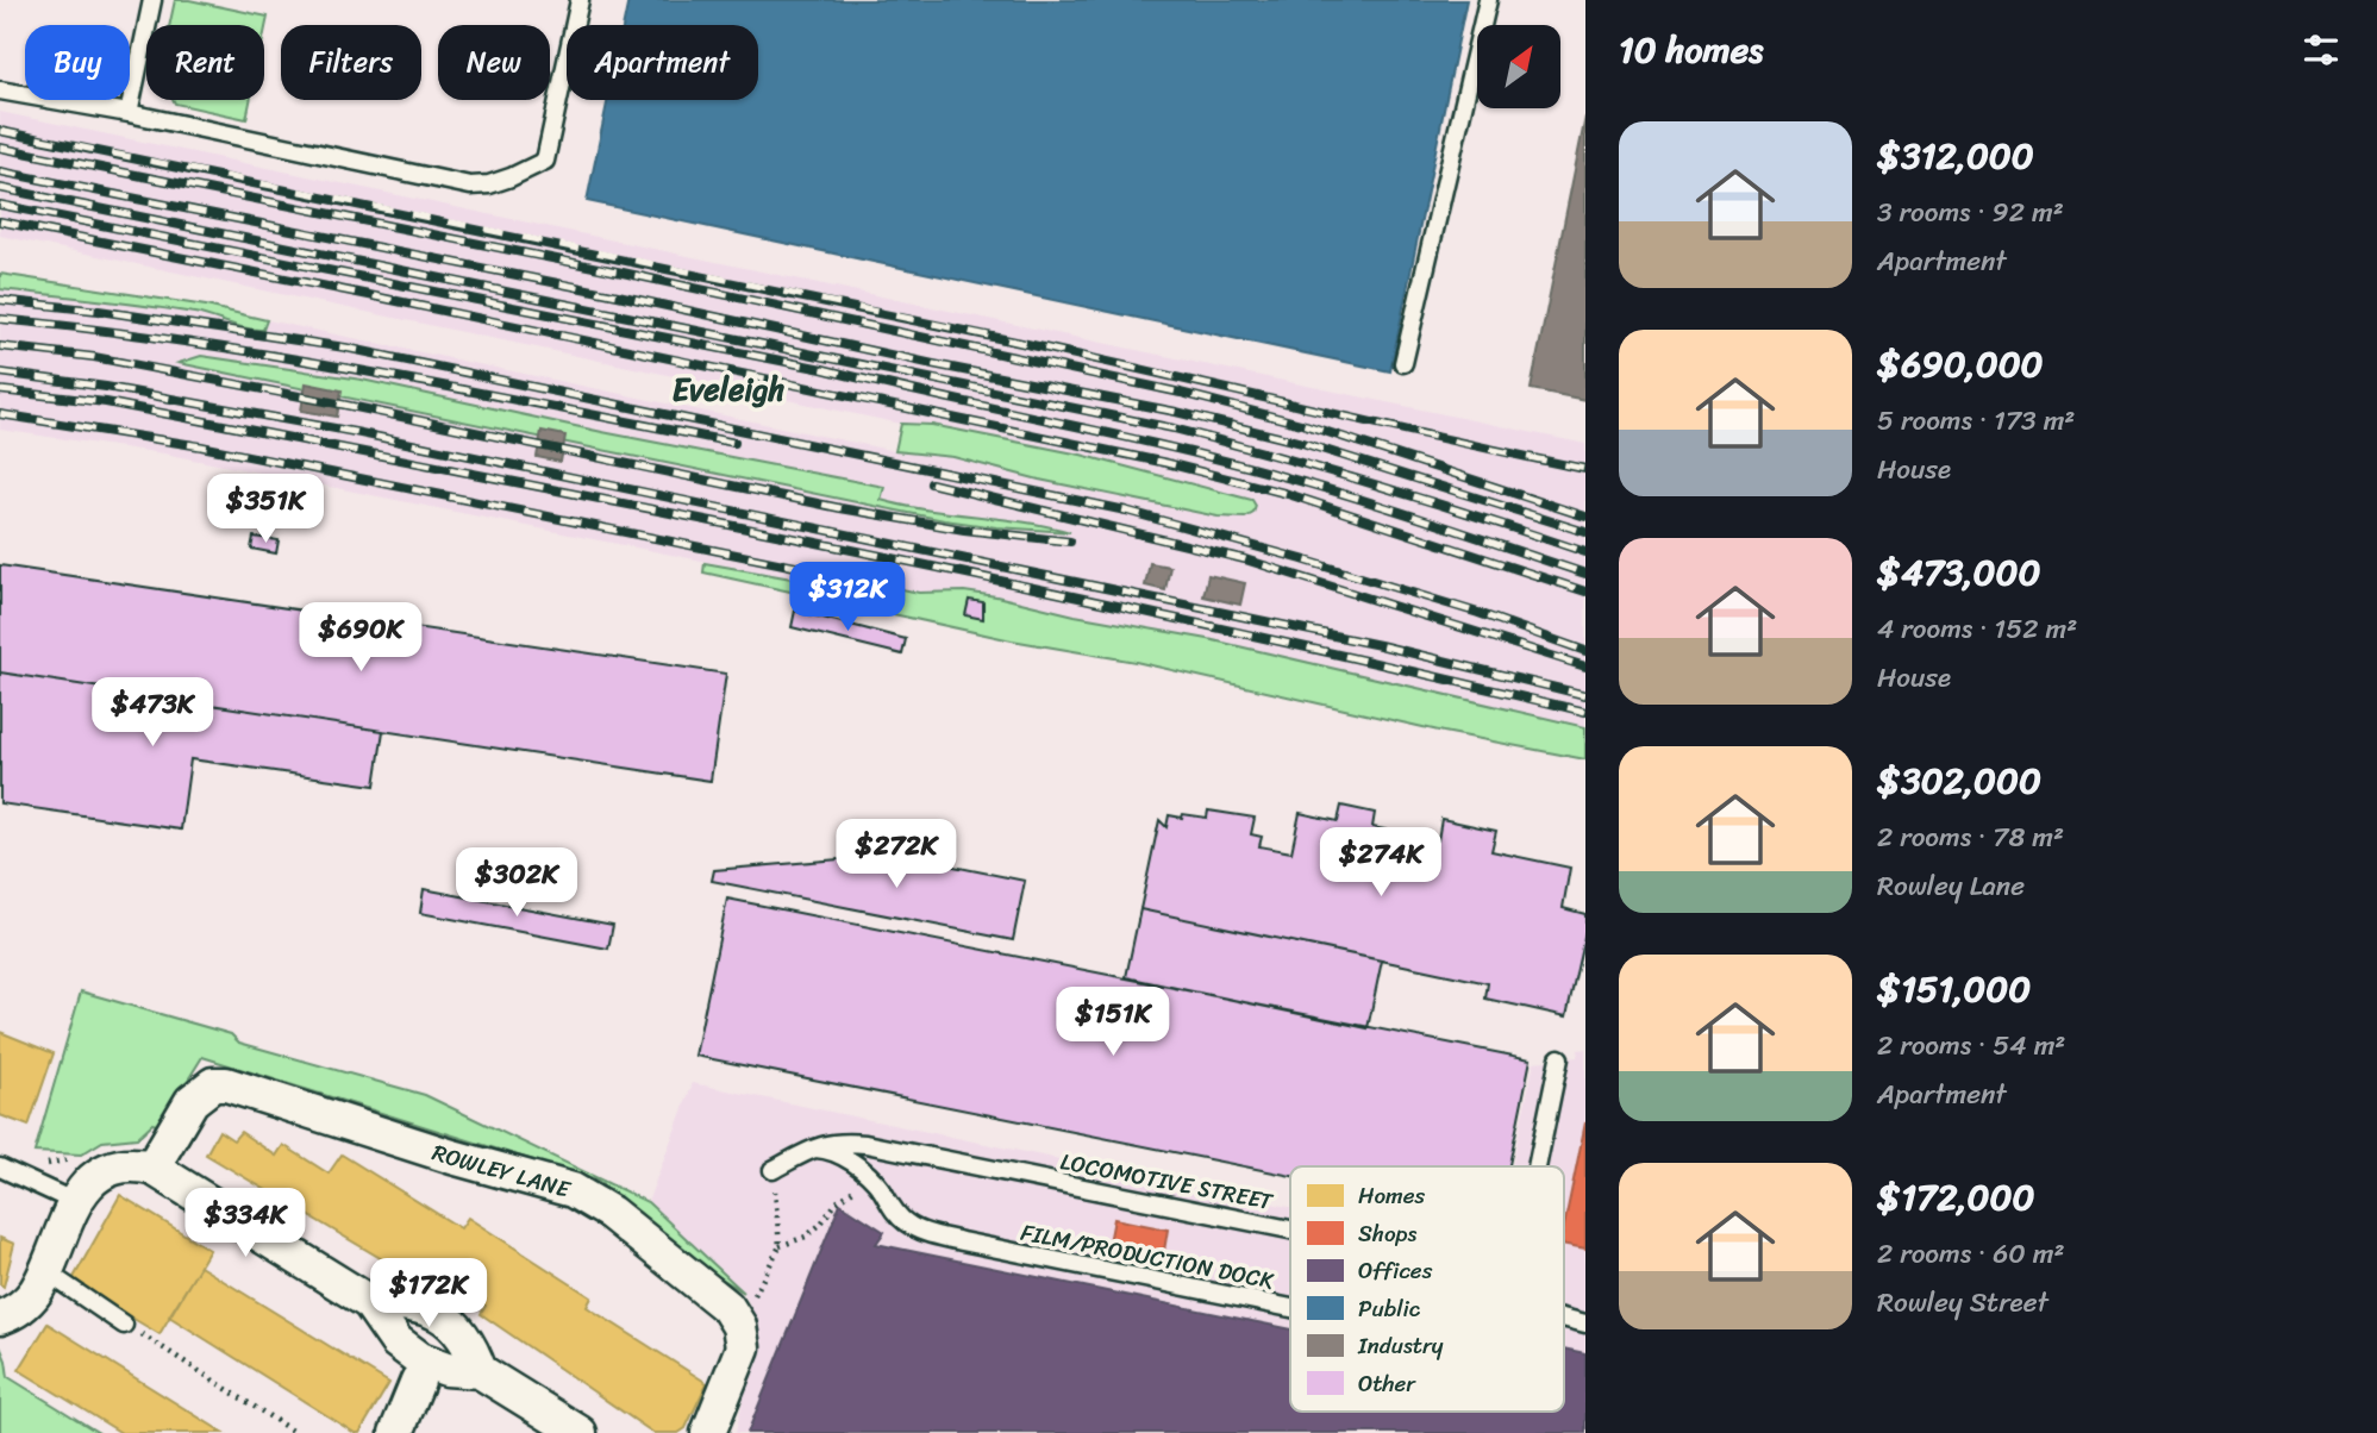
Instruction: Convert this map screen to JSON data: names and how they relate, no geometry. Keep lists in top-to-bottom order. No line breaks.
{"streets":{"street":["ROWLEY LANE"],"lane":["LOCOMOTIVE STREET","FILM/PRODUCTION DOCK"]},"districts":["Eveleigh"],"legend":["Homes","Shops","Offices","Public","Industry","Other"],"north":"top right","page":{"heading":"10 homes","chip":["Buy","Rent","Filters","New","Apartment"],"list":[{"name":"$312,000","note":"3 rooms · 92 m² · Apartment"},{"name":"$690,000","note":"5 rooms · 173 m² · House"},{"name":"$473,000","note":"4 rooms · 152 m² · House"},{"name":"$302,000","note":"2 rooms · 78 m² · Rowley Lane"},{"name":"$151,000","note":"2 rooms · 54 m² · Apartment"},{"name":"$172,000","note":"2 rooms · 60 m² · Rowley Street"}],"price":["$351K","$312K","$690K","$473K","$272K","$274K","$302K","$151K","$334K","$172K"]}}
